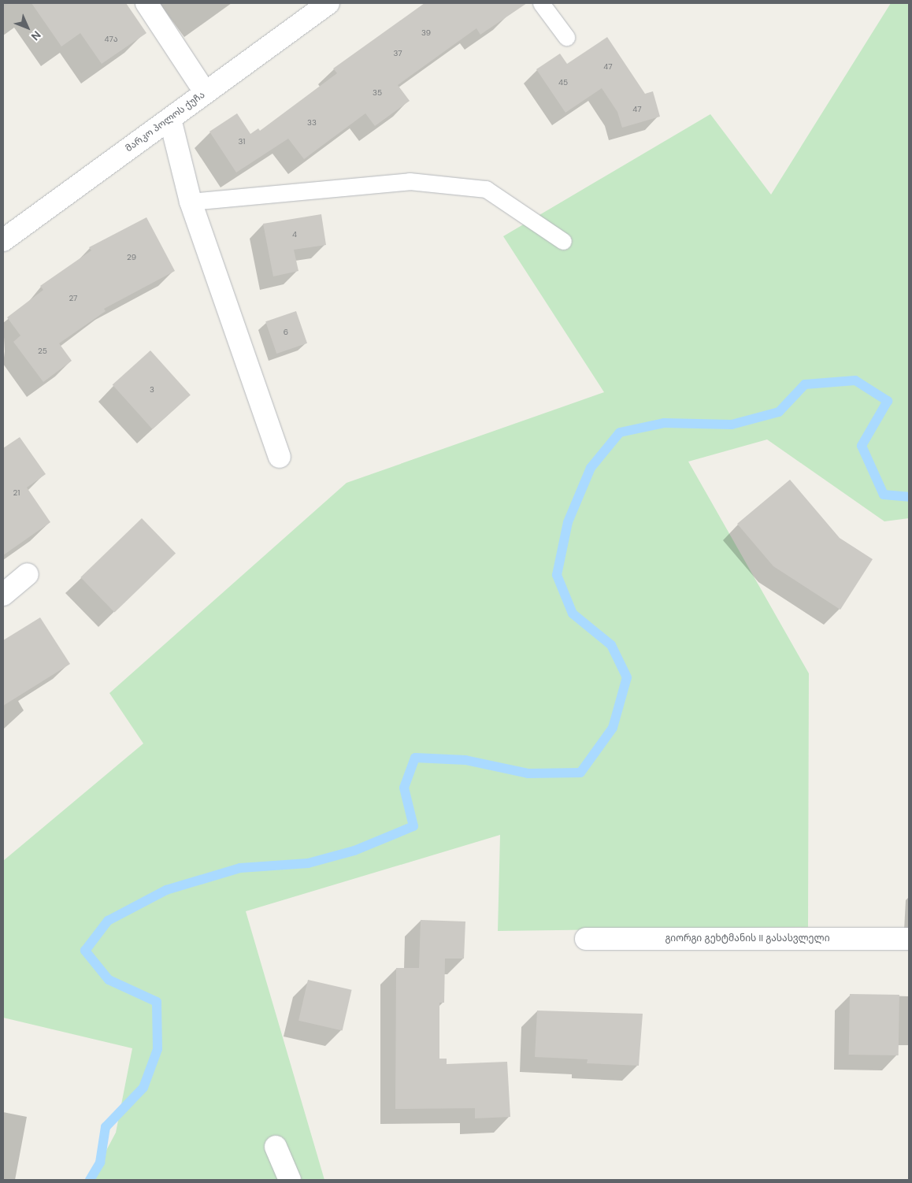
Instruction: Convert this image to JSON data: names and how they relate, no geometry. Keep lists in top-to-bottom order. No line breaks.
{"streets":{"street":["მარკო პოლოს ქუჩა","გიორგი გეხტმანის II გასასვლელი"]},"house_numbers":["39","47ა","37","47","45","35","47","33","31","4","29","27","6","25","3","21"],"north":"bottom right"}
